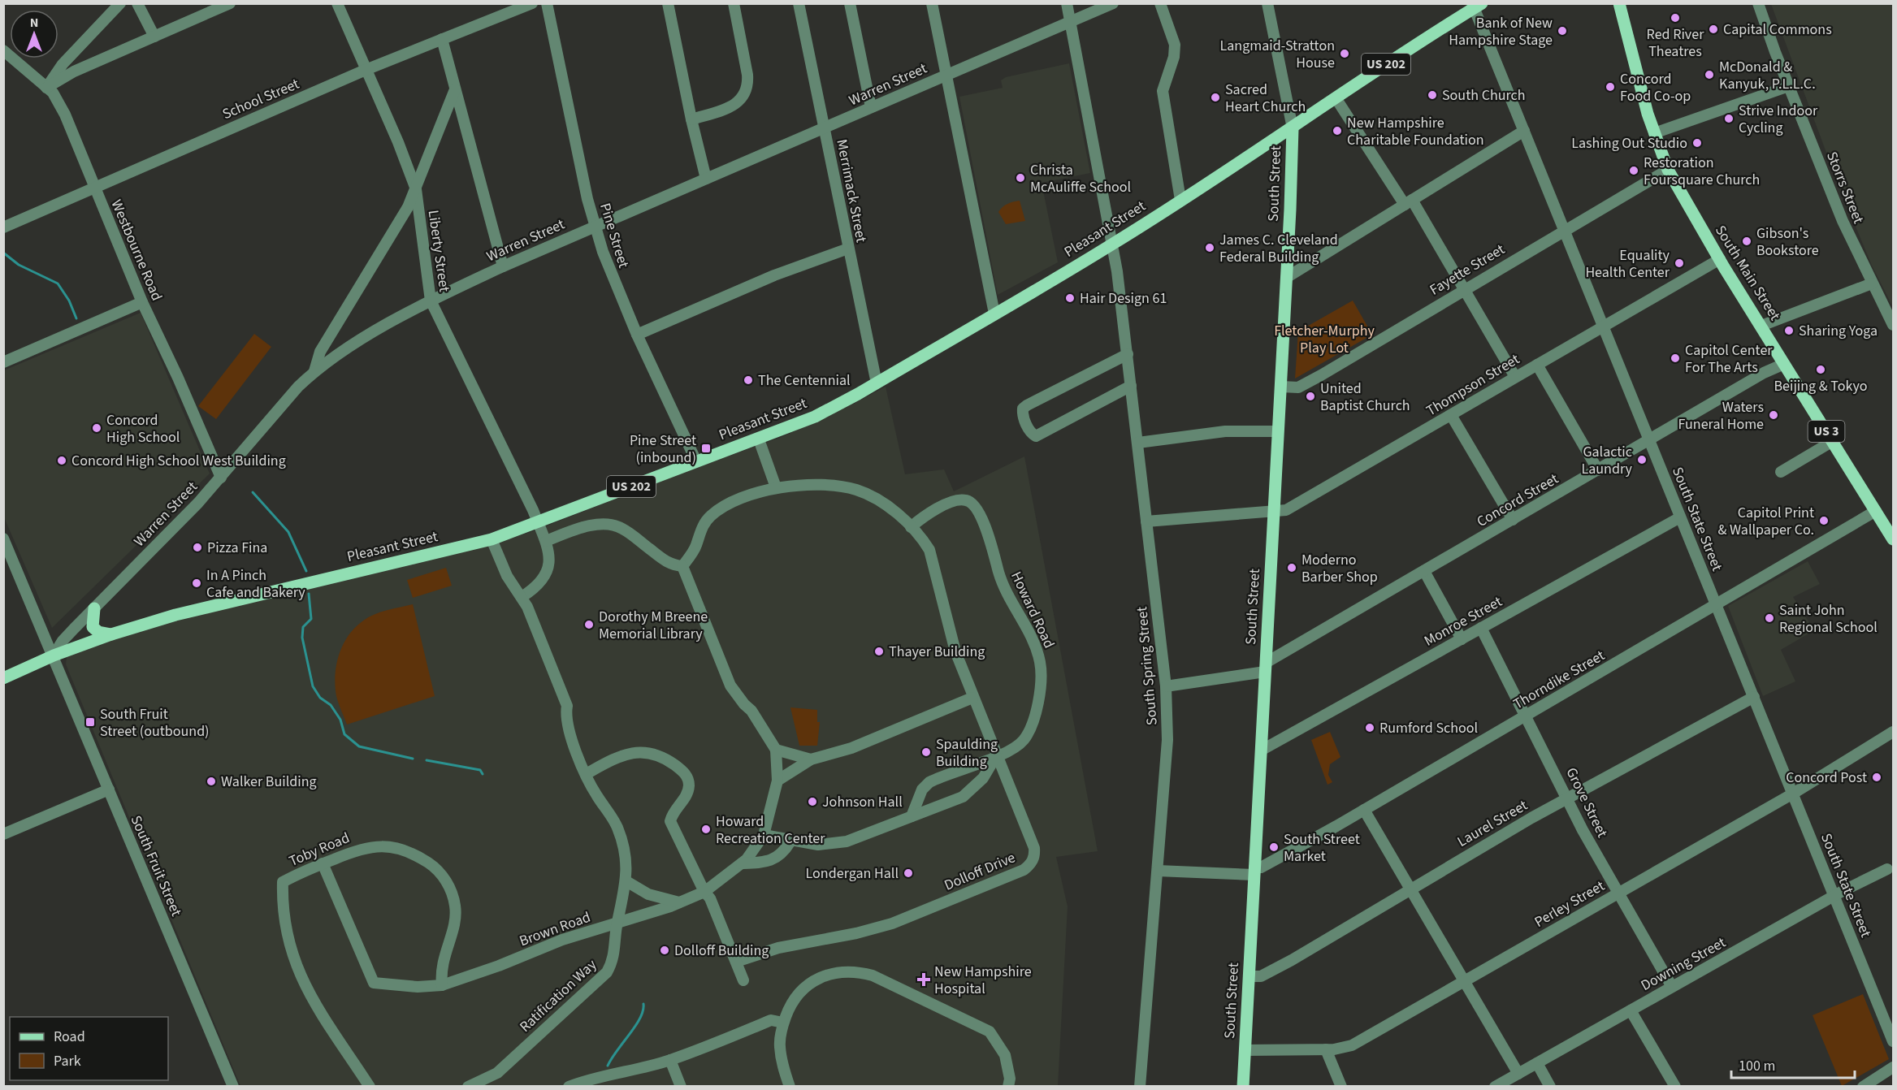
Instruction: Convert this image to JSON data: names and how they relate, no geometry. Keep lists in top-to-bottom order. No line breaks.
{"streets":{"main road":["US 202","South Street","Pleasant Street","South Main Street","US 3"],"street":["Warren Street","School Street","Storrs Street","Merrimack Street","Pine Street","Westbourne Road","Liberty Street","Fayette Street","Thompson Street","Concord Street","South State Street","Howard Road","Monroe Street","South Spring Street","Thorndike Street","Grove Street","Laurel Street","Toby Road","South Fruit Street","Dolloff Drive","Perley Street","Brown Road","Downing Street","Ratification Way"]},"crossings":[["Warren Street","Merrimack Street"],["Warren Street","Pleasant Street"],["Warren Street","Pine Street"],["Warren Street","Westbourne Road"],["Warren Street","Liberty Street"],["Warren Street","South Spring Street"],["Warren Street","South Fruit Street"],["School Street","Westbourne Road"],["School Street","Liberty Street"],["South Street","Pleasant Street"],["South Street","Fayette Street"],["South Street","Thompson Street"],["South Street","Concord Street"],["South Street","Monroe Street"],["South Street","Thorndike Street"],["South Street","Laurel Street"],["South Street","Perley Street"],["Merrimack Street","Pleasant Street"],["Pleasant Street","Pine Street"],["Pleasant Street","Liberty Street"],["Pleasant Street","South State Street"],["Pleasant Street","South Spring Street"],["Pleasant Street","South Fruit Street"],["Pleasant Street","Ratification Way"],["Fayette Street","South Main Street"],["Fayette Street","South State Street"],["South Main Street","Thompson Street"],["South Main Street","Concord Street"],["South Main Street","Thorndike Street"],["Thompson Street","South State Street"],["Thompson Street","South Spring Street"],["Concord Street","South State Street"],["Concord Street","South Spring Street"],["South State Street","Monroe Street"],["South State Street","Thorndike Street"],["South State Street","Laurel Street"],["South State Street","Perley Street"],["South State Street","Downing Street"],["Howard Road","Dolloff Drive"],["Monroe Street","Grove Street"],["South Spring Street","Thorndike Street"],["Thorndike Street","Grove Street"],["Grove Street","Laurel Street"],["Grove Street","Perley Street"],["Grove Street","Downing Street"],["Toby Road","Brown Road"],["Brown Road","Ratification Way"]],"parks":["Fletcher-Murphy Play Lot"],"places":{"other":["Red River Theatres","Capital Commons","Bank of New Hampshire Stage","Langmaid-Stratton House","McDonald & Kanyuk, P.L.L.C.","Concord Food Co-op","South Church","Sacred Heart Church","Strive Indoor Cycling","New Hampshire Charitable Foundation","Lashing Out Studio","Restoration Foursquare Church","Christa McAuliffe School","Gibson's Bookstore","James C. Cleveland Federal Building","Equality Health Center","Hair Design 61","Sharing Yoga","Capitol Center For The Arts","Beijing & Tokyo","The Centennial","United Baptist Church","Waters Funeral Home","Concord High School","Galactic Laundry","Concord High School West Building","Capitol Print & Wallpaper Co.","Pizza Fina","Moderno Barber Shop","In A Pinch Cafe and Bakery","Saint John Regional School","Dorothy M Breene Memorial Library","Thayer Building","Rumford School","Spaulding Building","Concord Post","Walker Building","Johnson Hall","Howard Recreation Center","South Street Market","Londergan Hall","Dolloff Building"],"transit":["Pine Street (inbound)","South Fruit Street (outbound)"],"health":["New Hampshire Hospital"]},"legend":["Road","Park"],"scale_bar":"100 m","north":"top"}
